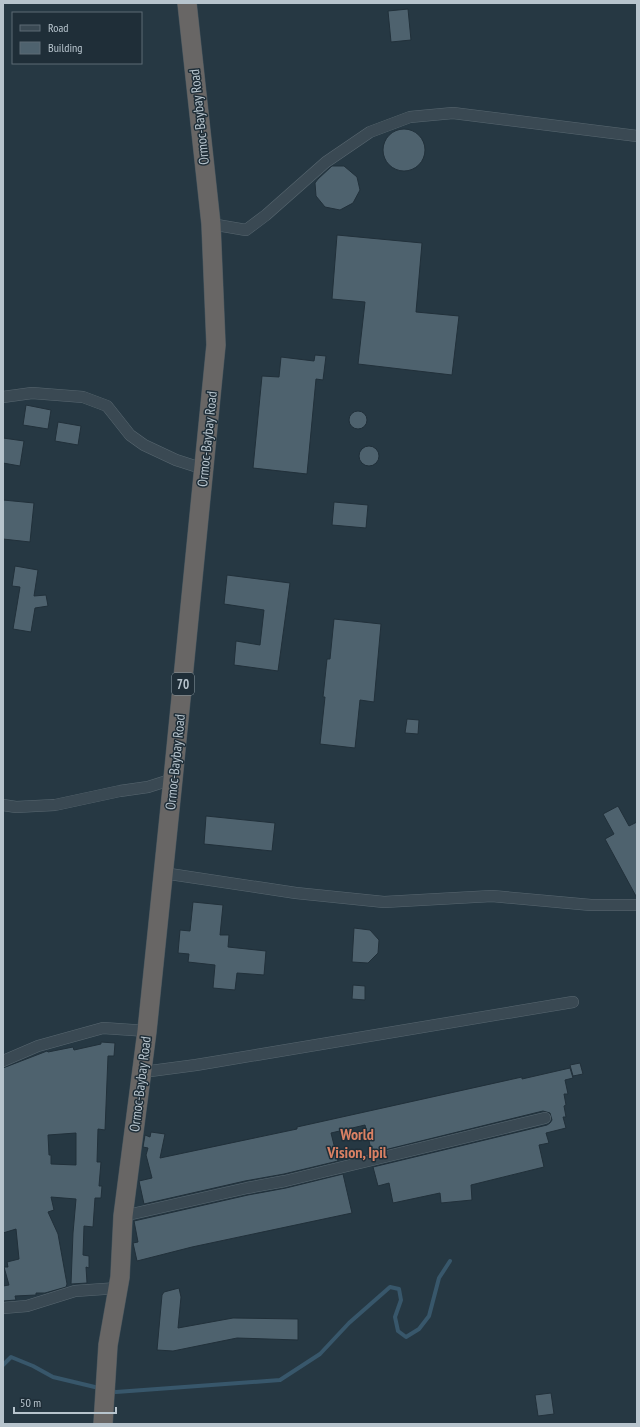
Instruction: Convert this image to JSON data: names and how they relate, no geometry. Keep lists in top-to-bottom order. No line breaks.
{"streets":{"highway":["Ormoc-Baybay Road","70"]},"districts":["World Vision, Ipil"],"legend":["Road","Building"],"scale_bar":"50 m"}
